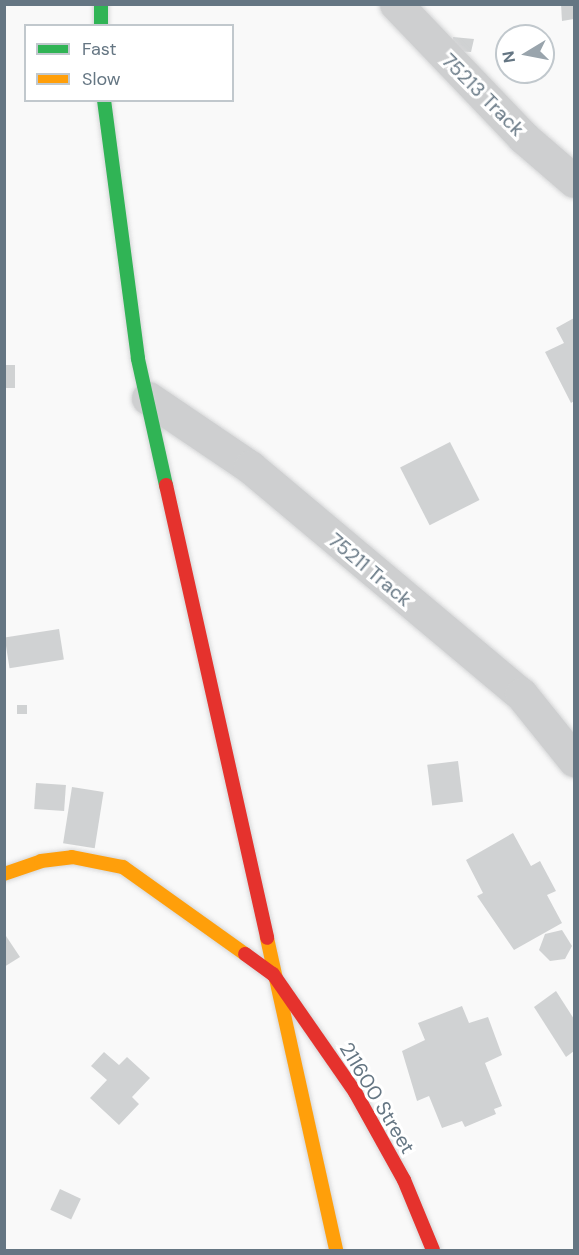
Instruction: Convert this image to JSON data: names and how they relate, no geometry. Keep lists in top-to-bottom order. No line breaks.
{"streets":{"street":["75213 Track","75211 Track","211600 Street"]},"legend":["Fast","Slow"],"north":"left"}
